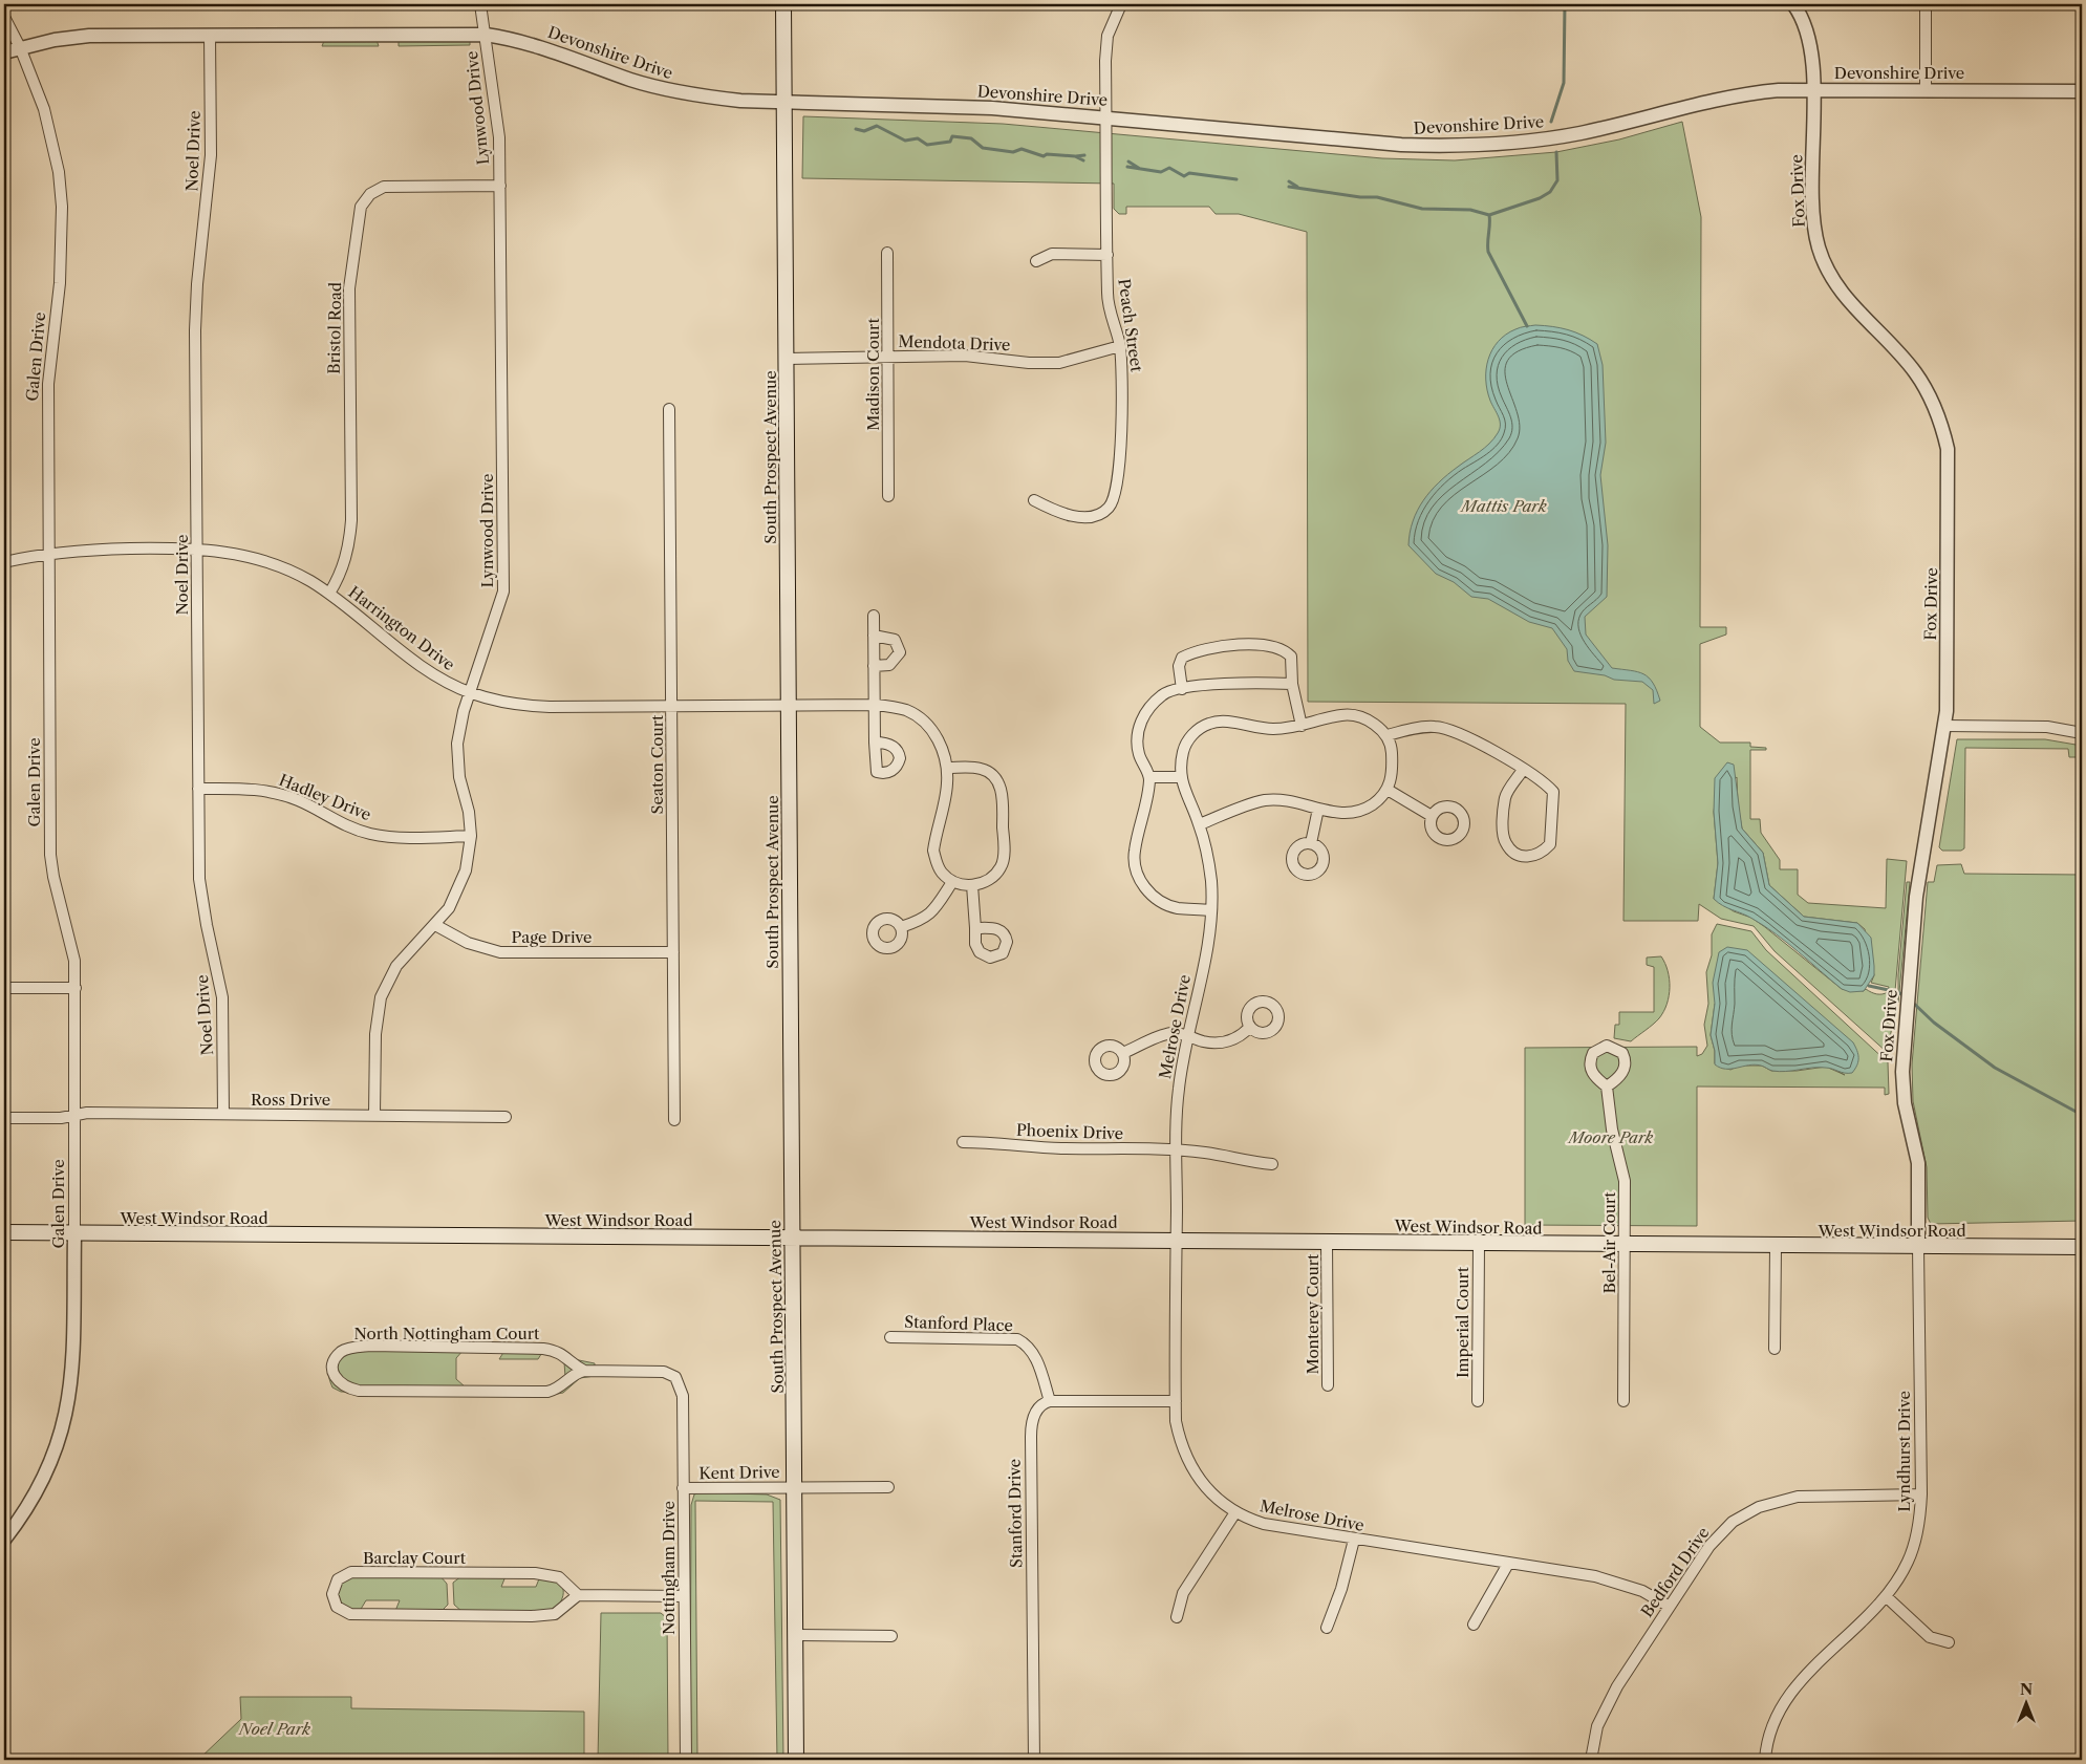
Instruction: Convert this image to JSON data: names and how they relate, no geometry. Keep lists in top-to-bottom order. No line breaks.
{"streets":{"main road":["South Prospect Avenue","West Windsor Road"],"street":["Devonshire Drive","Lynwood Drive","Noel Drive","Fox Drive","Peach Street","Bristol Road","Mendota Drive","Galen Drive","Madison Court","Harrington Drive","Seaton Court","Hadley Drive","Page Drive","Melrose Drive","Ross Drive","Phoenix Drive","Bel-Air Court","Monterey Court","Imperial Court","Stanford Place","North Nottingham Court","Lyndhurst Drive","Kent Drive","Stanford Drive","Barclay Court","Nottingham Drive","Bedford Drive"]},"crossings":[["Devonshire Drive","Lynwood Drive"],["Devonshire Drive","Noel Drive"],["Devonshire Drive","Fox Drive"],["Devonshire Drive","Peach Street"],["Devonshire Drive","Galen Drive"],["Devonshire Drive","South Prospect Avenue"],["Lynwood Drive","Bristol Road"],["Lynwood Drive","Harrington Drive"],["Lynwood Drive","Hadley Drive"],["Lynwood Drive","Page Drive"],["Lynwood Drive","Ross Drive"],["Noel Drive","Harrington Drive"],["Noel Drive","Hadley Drive"],["Noel Drive","Ross Drive"],["Fox Drive","West Windsor Road"],["Fox Drive","Lyndhurst Drive"],["Peach Street","Mendota Drive"],["Bristol Road","Harrington Drive"],["Mendota Drive","Madison Court"],["Mendota Drive","South Prospect Avenue"],["Galen Drive","Harrington Drive"],["Galen Drive","Ross Drive"],["Galen Drive","West Windsor Road"],["South Prospect Avenue","Harrington Drive"],["South Prospect Avenue","West Windsor Road"],["South Prospect Avenue","Kent Drive"],["Harrington Drive","Seaton Court"],["Seaton Court","Page Drive"],["Melrose Drive","Phoenix Drive"],["Melrose Drive","West Windsor Road"],["Melrose Drive","Bedford Drive"],["West Windsor Road","Bel-Air Court"],["West Windsor Road","Monterey Court"],["West Windsor Road","Imperial Court"],["West Windsor Road","Lyndhurst Drive"],["Stanford Place","Stanford Drive"],["North Nottingham Court","Nottingham Drive"],["Lyndhurst Drive","Bedford Drive"],["Kent Drive","Nottingham Drive"]],"parks":["Mattis Park","Moore Park","Noel Park"],"north":"top"}
